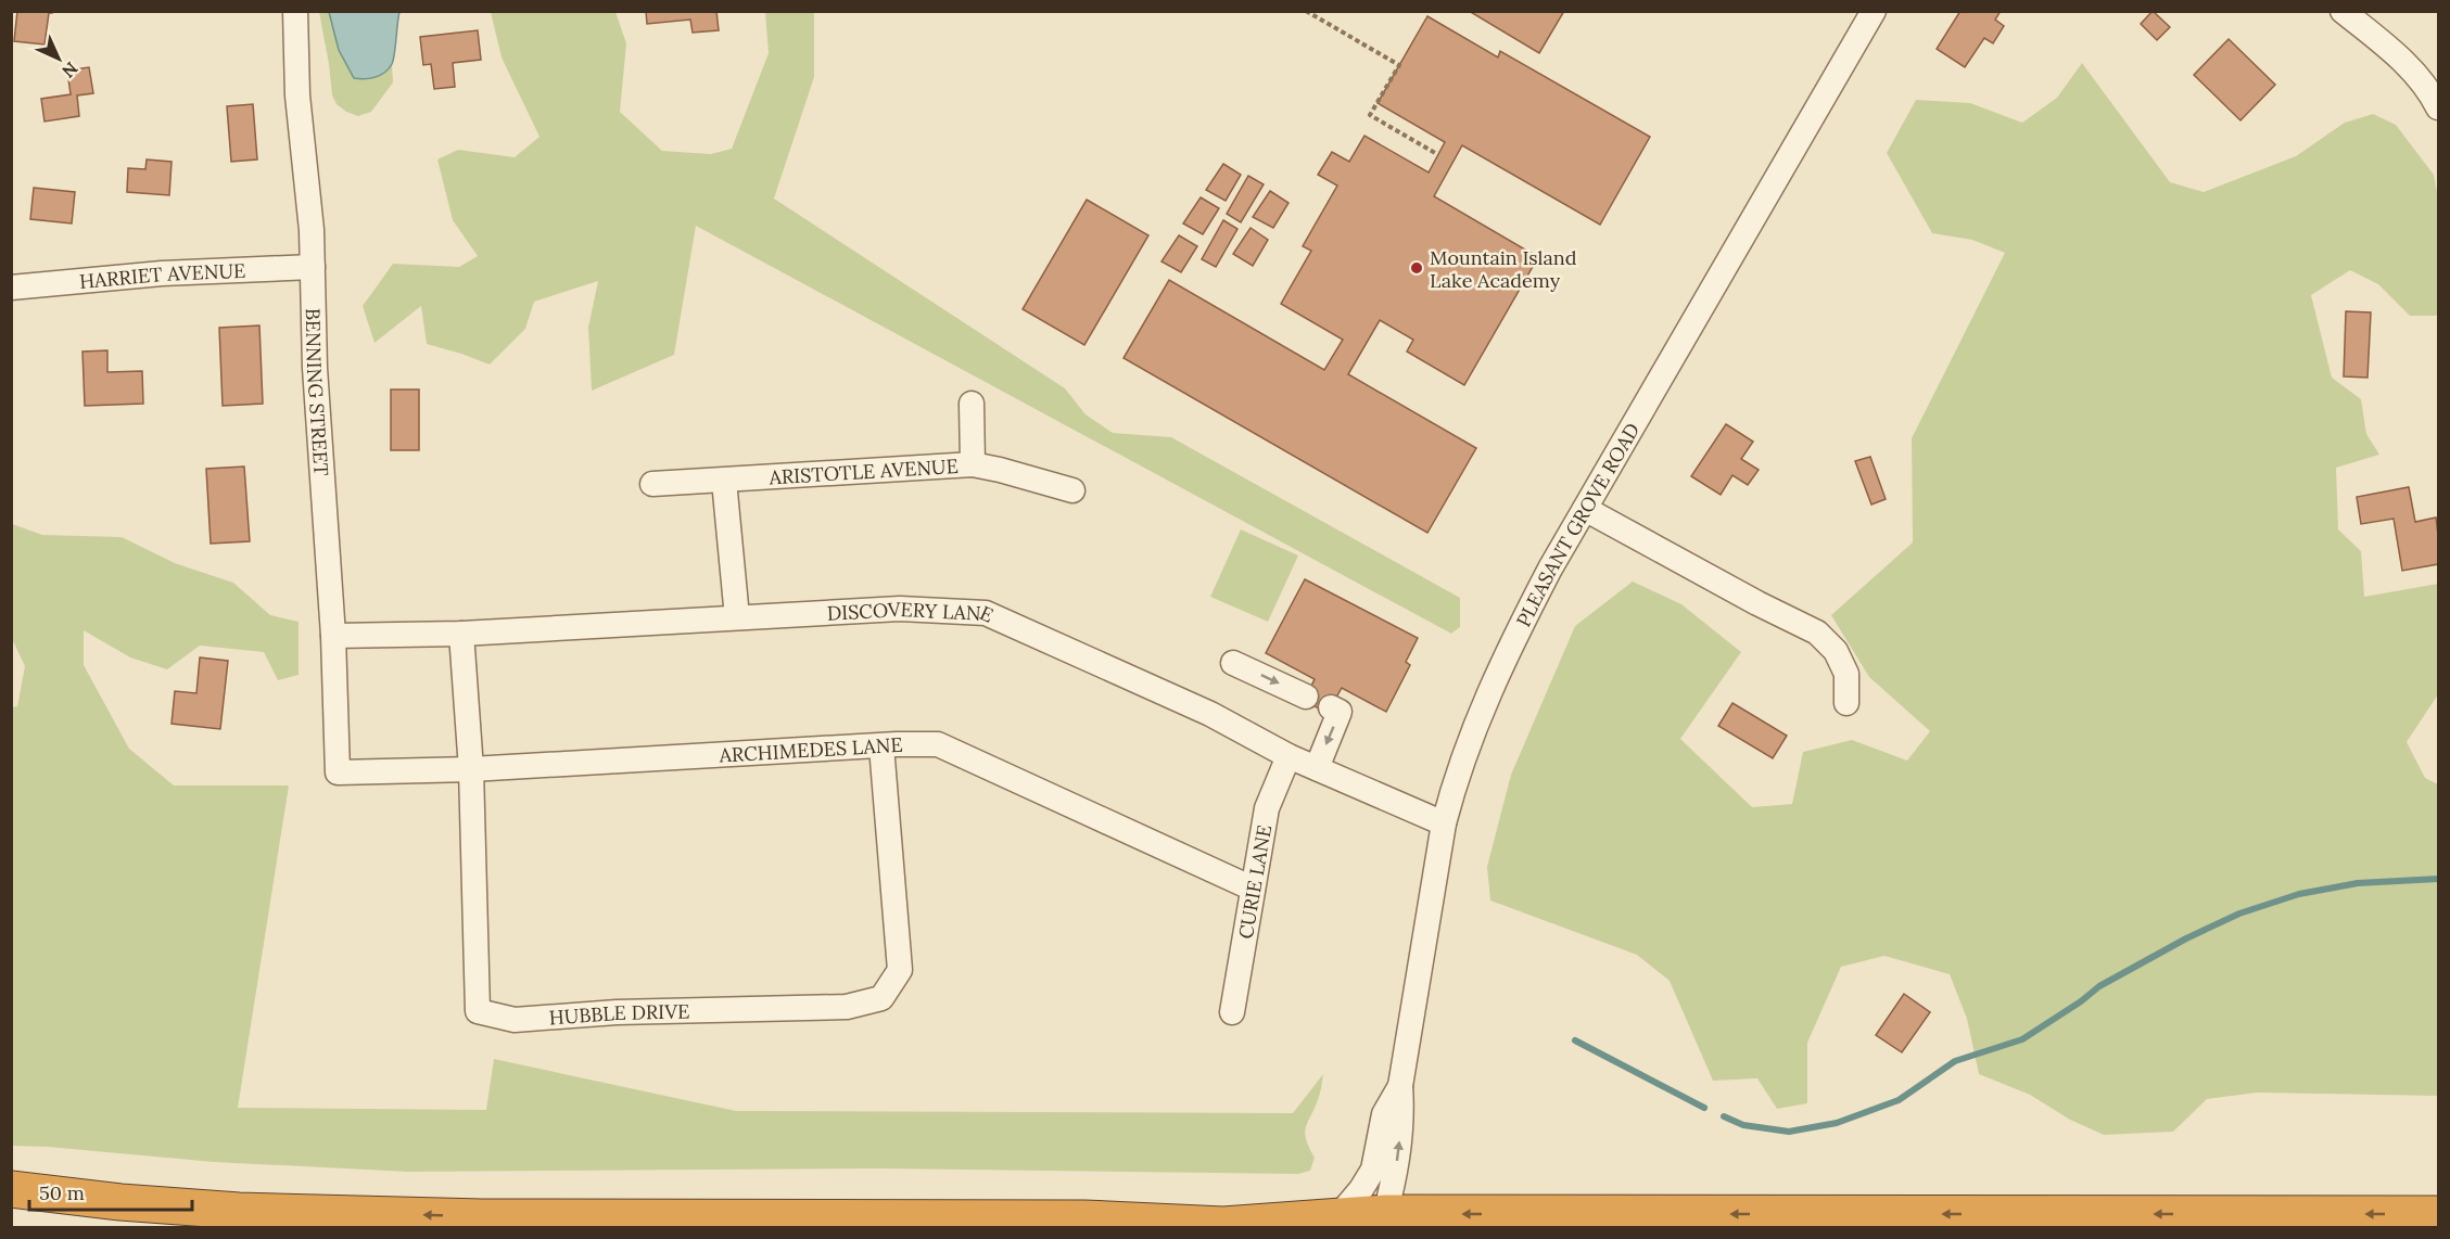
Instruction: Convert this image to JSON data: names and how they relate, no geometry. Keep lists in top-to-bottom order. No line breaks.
{"streets":{"street":["HARRIET AVENUE","BENNING STREET","ARISTOTLE AVENUE","PLEASANT GROVE ROAD","DISCOVERY LANE","ARCHIMEDES LANE","CURIE LANE","HUBBLE DRIVE"]},"crossings":[["HARRIET AVENUE","BENNING STREET"],["BENNING STREET","DISCOVERY LANE"],["BENNING STREET","ARCHIMEDES LANE"],["PLEASANT GROVE ROAD","DISCOVERY LANE"],["DISCOVERY LANE","CURIE LANE"],["DISCOVERY LANE","HUBBLE DRIVE"],["ARCHIMEDES LANE","CURIE LANE"],["ARCHIMEDES LANE","HUBBLE DRIVE"]],"places":["Mountain Island Lake Academy"],"scale_bar":"50 m","north":"bottom right"}
